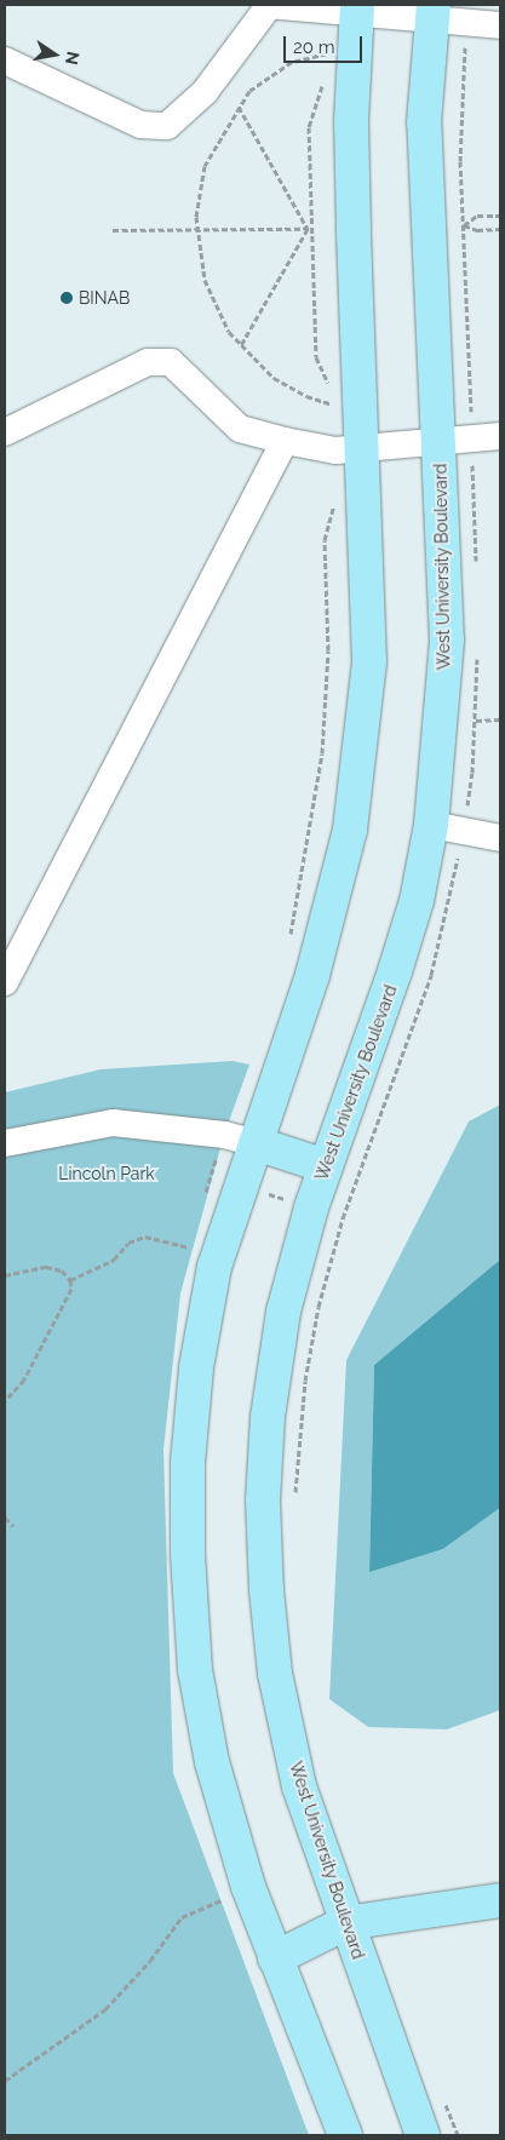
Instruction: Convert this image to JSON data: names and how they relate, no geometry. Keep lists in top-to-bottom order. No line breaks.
{"streets":{"main road":["West University Boulevard"]},"parks":["Lincoln Park"],"places":["BINAB"],"scale_bar":"20 m","north":"right"}
